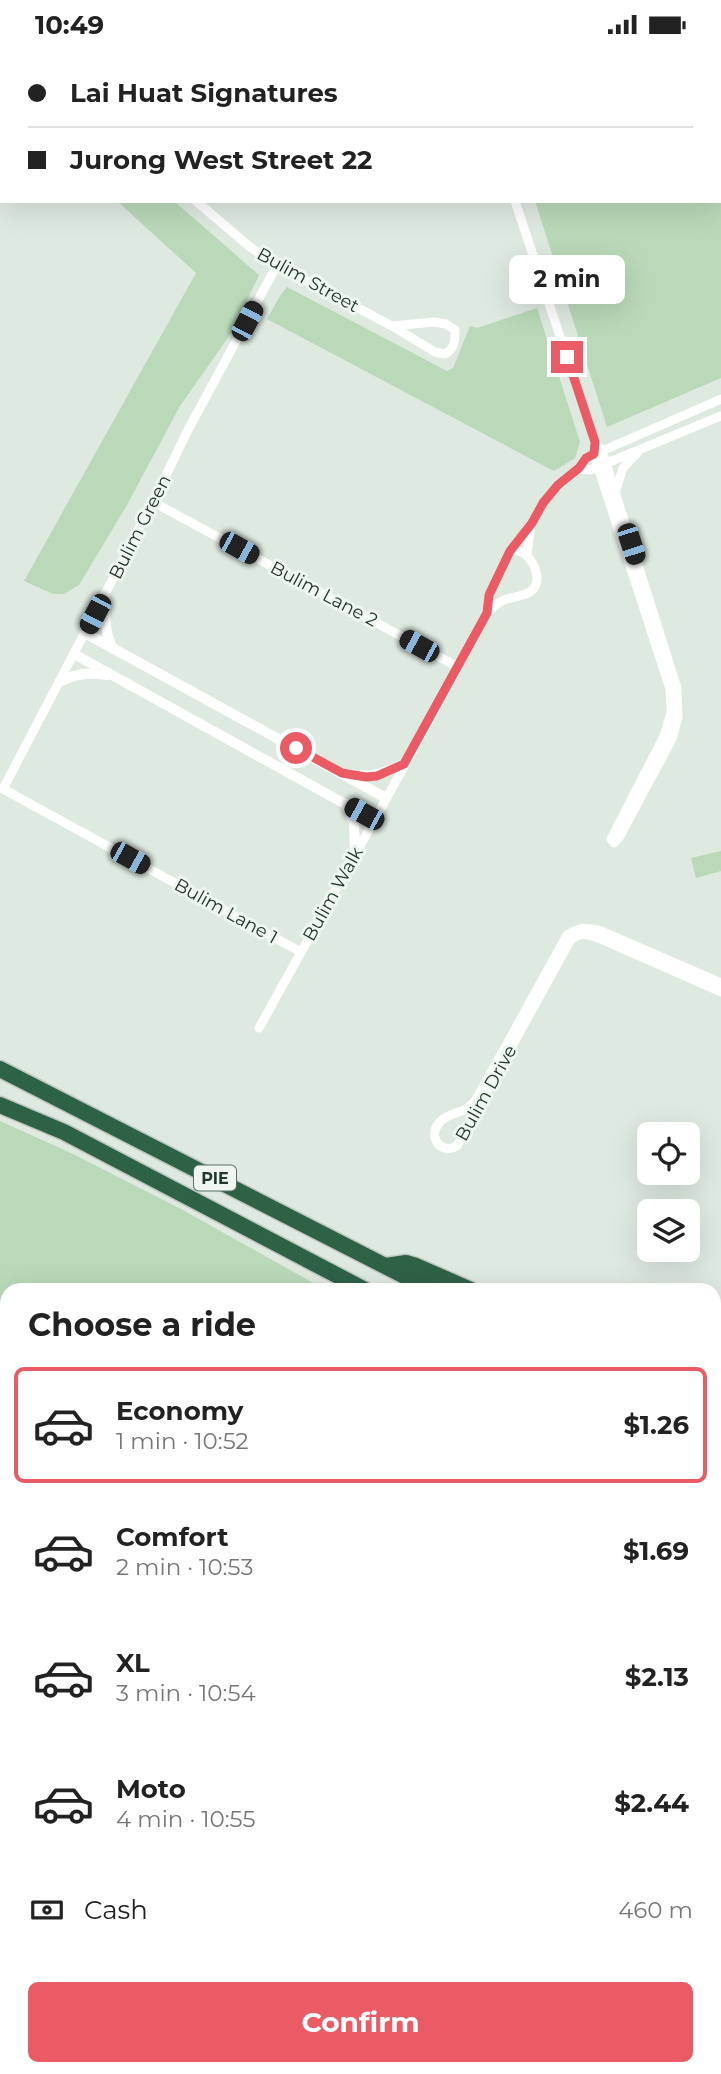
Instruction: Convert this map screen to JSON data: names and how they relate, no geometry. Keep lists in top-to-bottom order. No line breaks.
{"streets":{"highway":["PIE"],"street":["Bulim Street","Bulim Green","Bulim Lane 2","Bulim Walk","Bulim Lane 1","Bulim Drive"]},"crossings":[["Bulim Street","Bulim Green"],["Bulim Green","Bulim Lane 2"],["Bulim Green","Bulim Lane 1"],["Bulim Lane 2","Bulim Walk"],["Bulim Walk","Bulim Lane 1"]],"page":{"status":"10:49","banner":["Lai Huat Signatures","Jurong West Street 22"],"bubble":"2 min","heading":"Choose a ride","list":[{"name":"Economy","note":"1 min · 10:52","value":"$1.26"},{"name":"Comfort","note":"2 min · 10:53","value":"$1.69"},{"name":"XL","note":"3 min · 10:54","value":"$2.13"},{"name":"Moto","note":"4 min · 10:55","value":"$2.44"}],"pay":["Cash","460 m"],"buttons":"Confirm"}}
